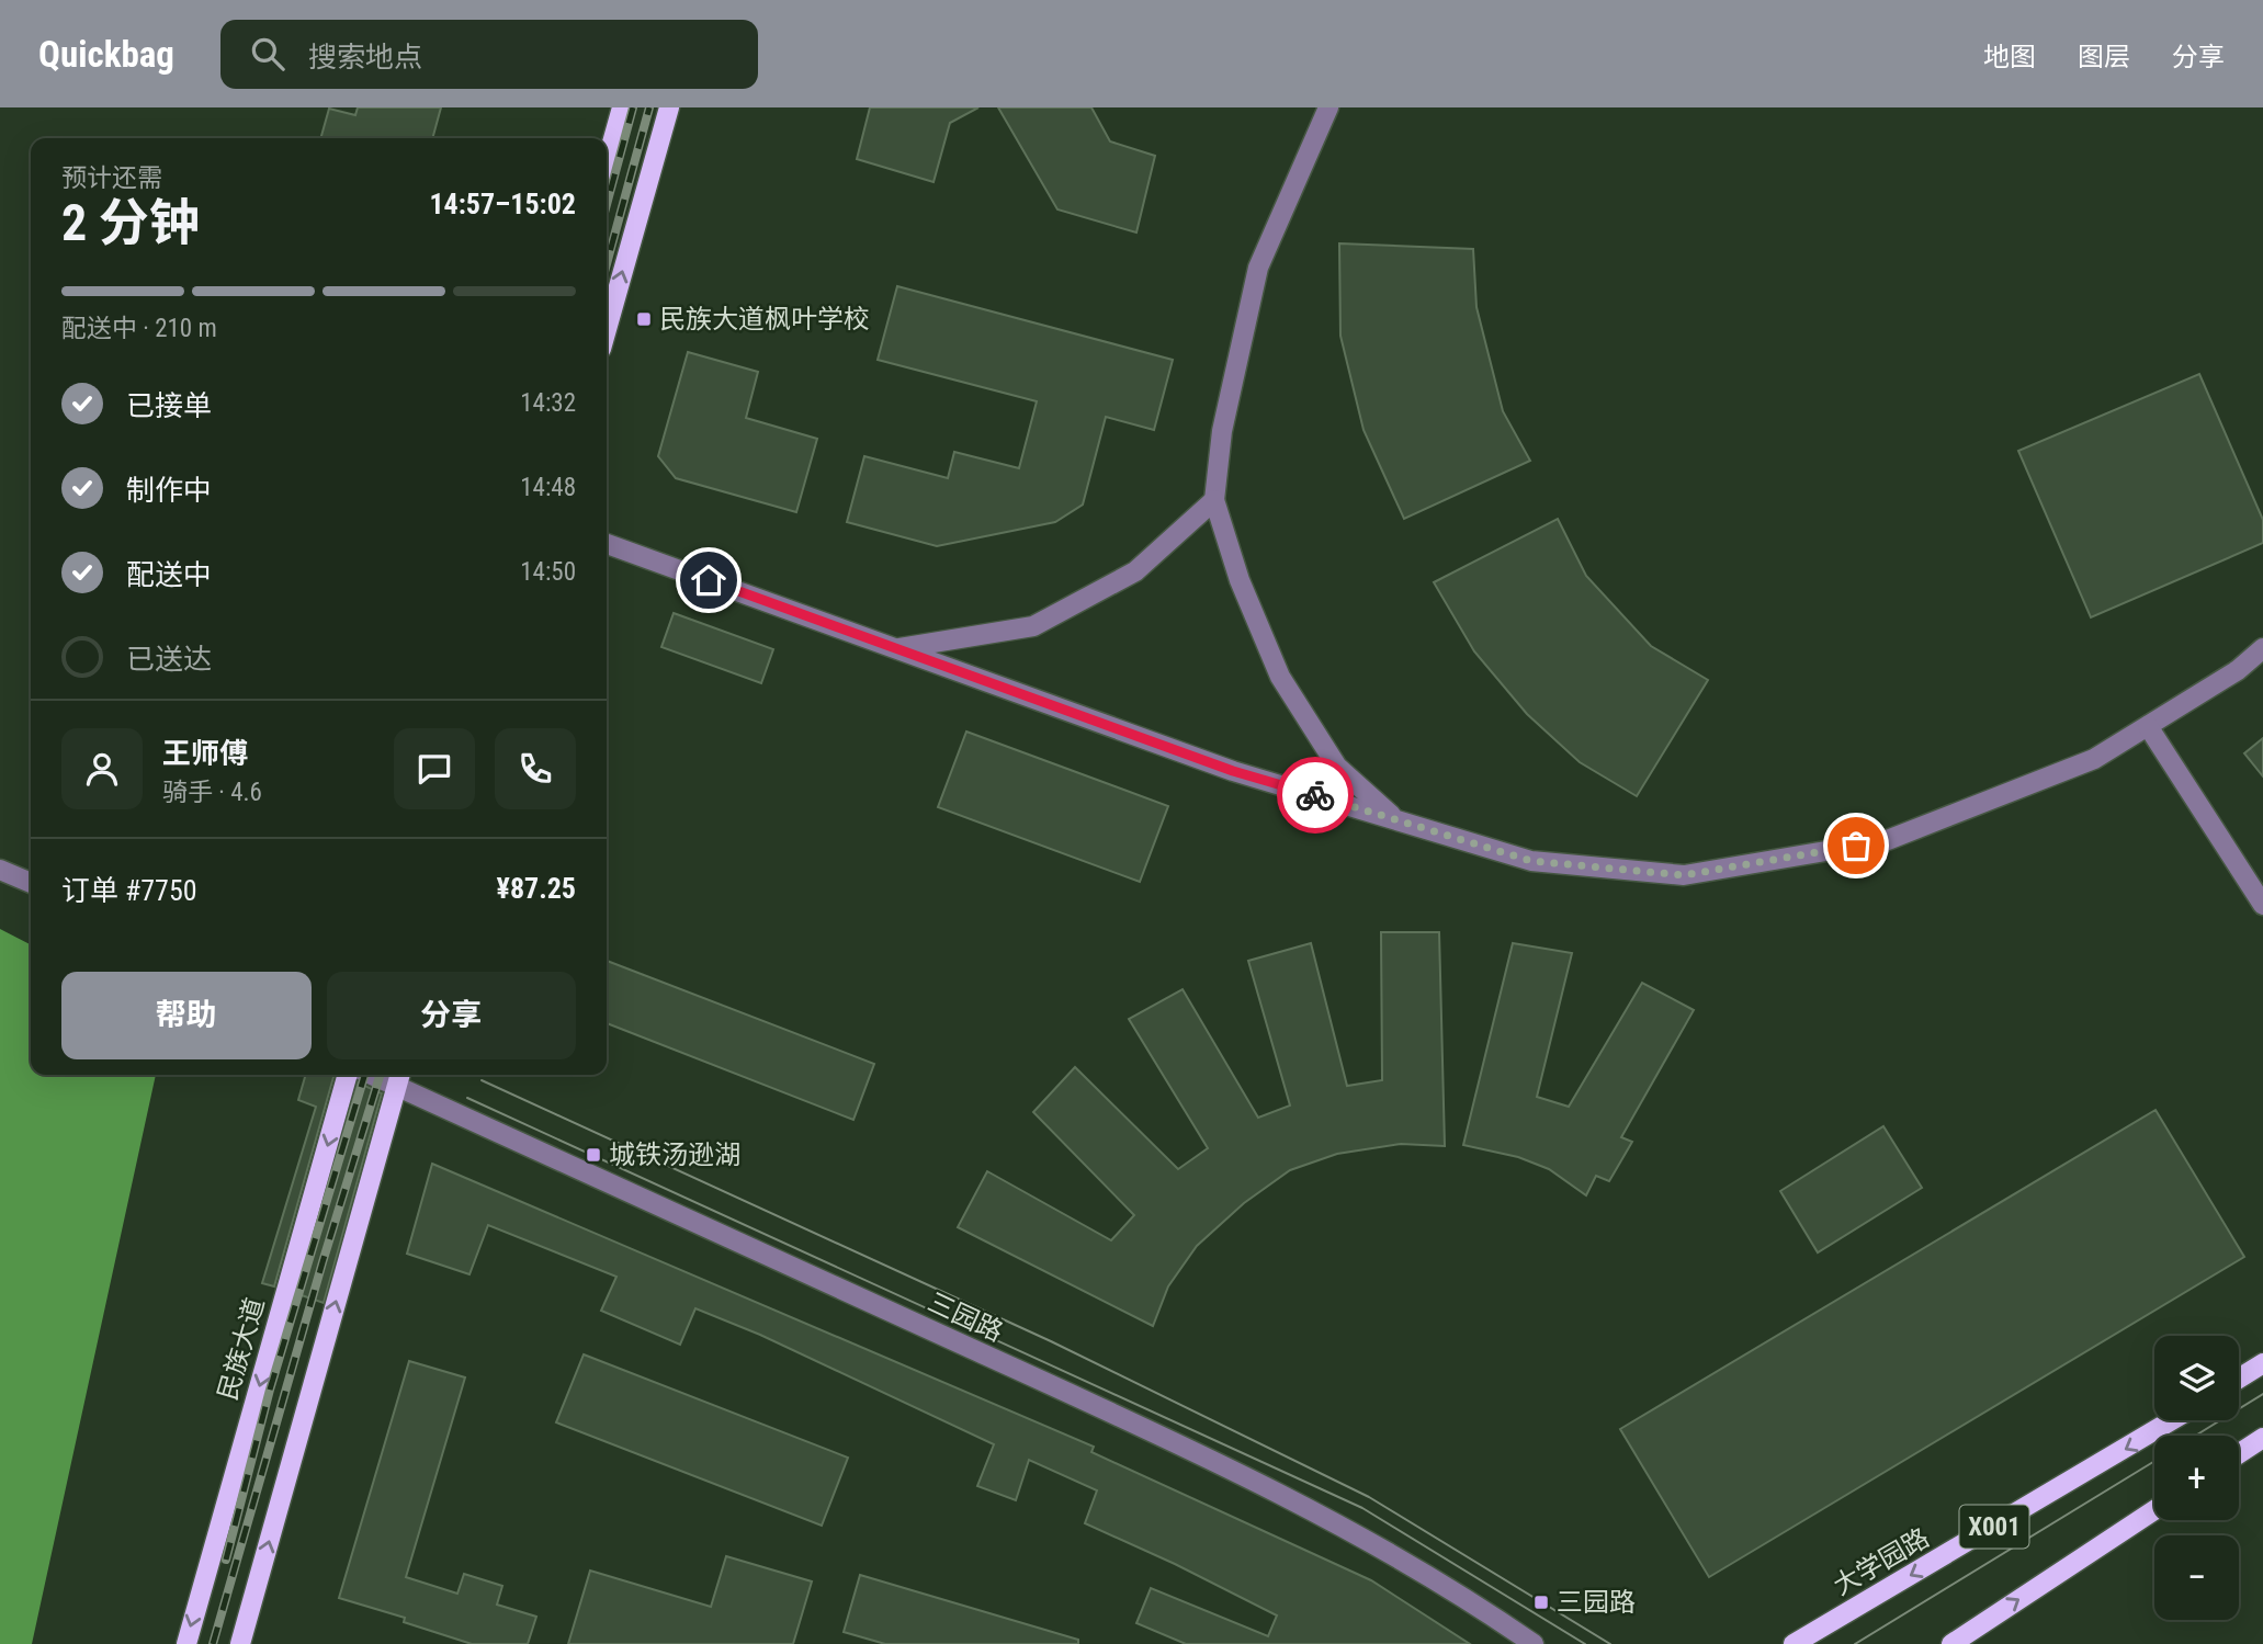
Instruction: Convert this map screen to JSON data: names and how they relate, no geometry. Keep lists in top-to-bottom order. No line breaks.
{"streets":{"main road":["民族大道","X001","大学园路"],"street":["三园路"]},"places":{"transit":["民族大道枫叶学校","城铁汤逊湖","三园路"]},"page":{"header":"Quickbag","search":"搜索地点","nav":["地图","图层","分享"],"heading":["2 分钟","预计还需","14:57–15:02"],"panel":["王师傅","骑手 · 4.6","订单 #7750","¥87.25"],"bar":"配送中 · 210 m","list":[["已接单","14:32"],["制作中","14:48"],["配送中","14:50"],"已送达"],"buttons":["帮助","分享"],"map_buttons":["+","−"]}}
